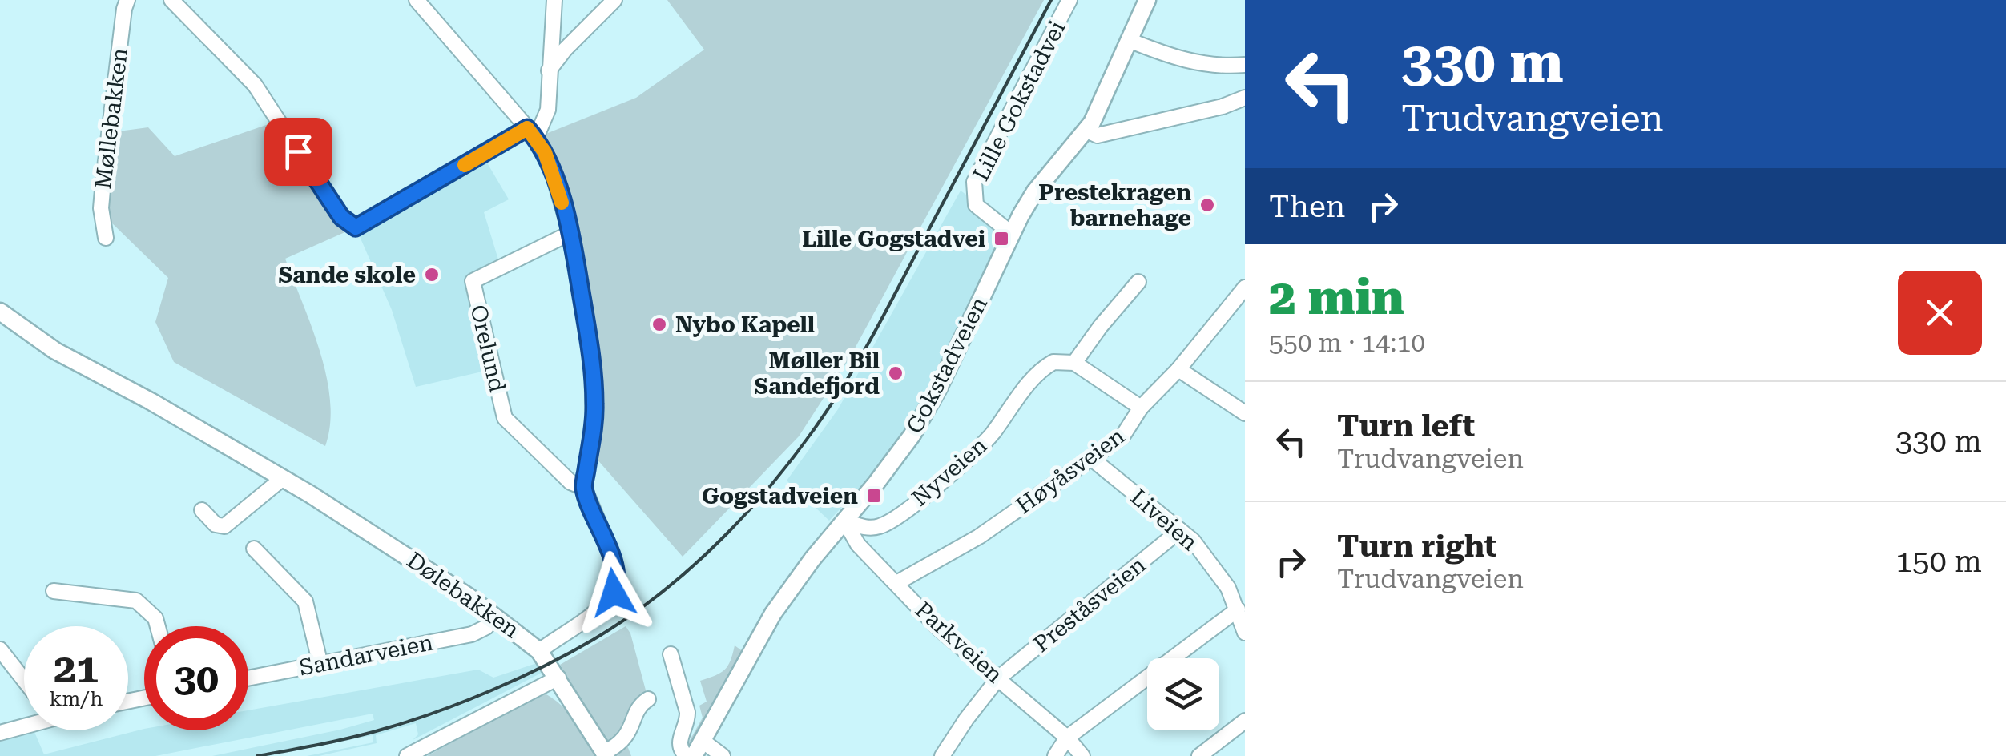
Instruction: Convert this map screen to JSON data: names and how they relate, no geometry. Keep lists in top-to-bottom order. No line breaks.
{"streets":{"main road":["Gokstadveien","Dølebakken"],"street":["Lille Gokstadvei","Møllebakken","Orelund","Høyåsveien","Nyveien","Liveien","Preståsveien","Parkveien","Sandarveien"]},"crossings":[["Lille Gokstadvei","Gokstadveien"],["Gokstadveien","Nyveien"],["Gokstadveien","Parkveien"],["Høyåsveien","Liveien"],["Høyåsveien","Parkveien"],["Nyveien","Parkveien"],["Liveien","Preståsveien"],["Dølebakken","Sandarveien"],["Preståsveien","Parkveien"]],"places":{"other":["Prestekragen barnehage","Sande skole","Nybo Kapell","Møller Bil Sandefjord"],"transit":["Lille Gogstadvei","Gogstadveien"]},"page":{"turn":["330 m","Trudvangveien"],"then":"Then","heading":["2 min","550 m · 14:10"],"list":[{"name":"Turn left","note":"Trudvangveien","value":"330 m"},{"name":"Turn right","note":"Trudvangveien","value":"150 m"}],"speed":"21 km/h","limit":"30"}}
